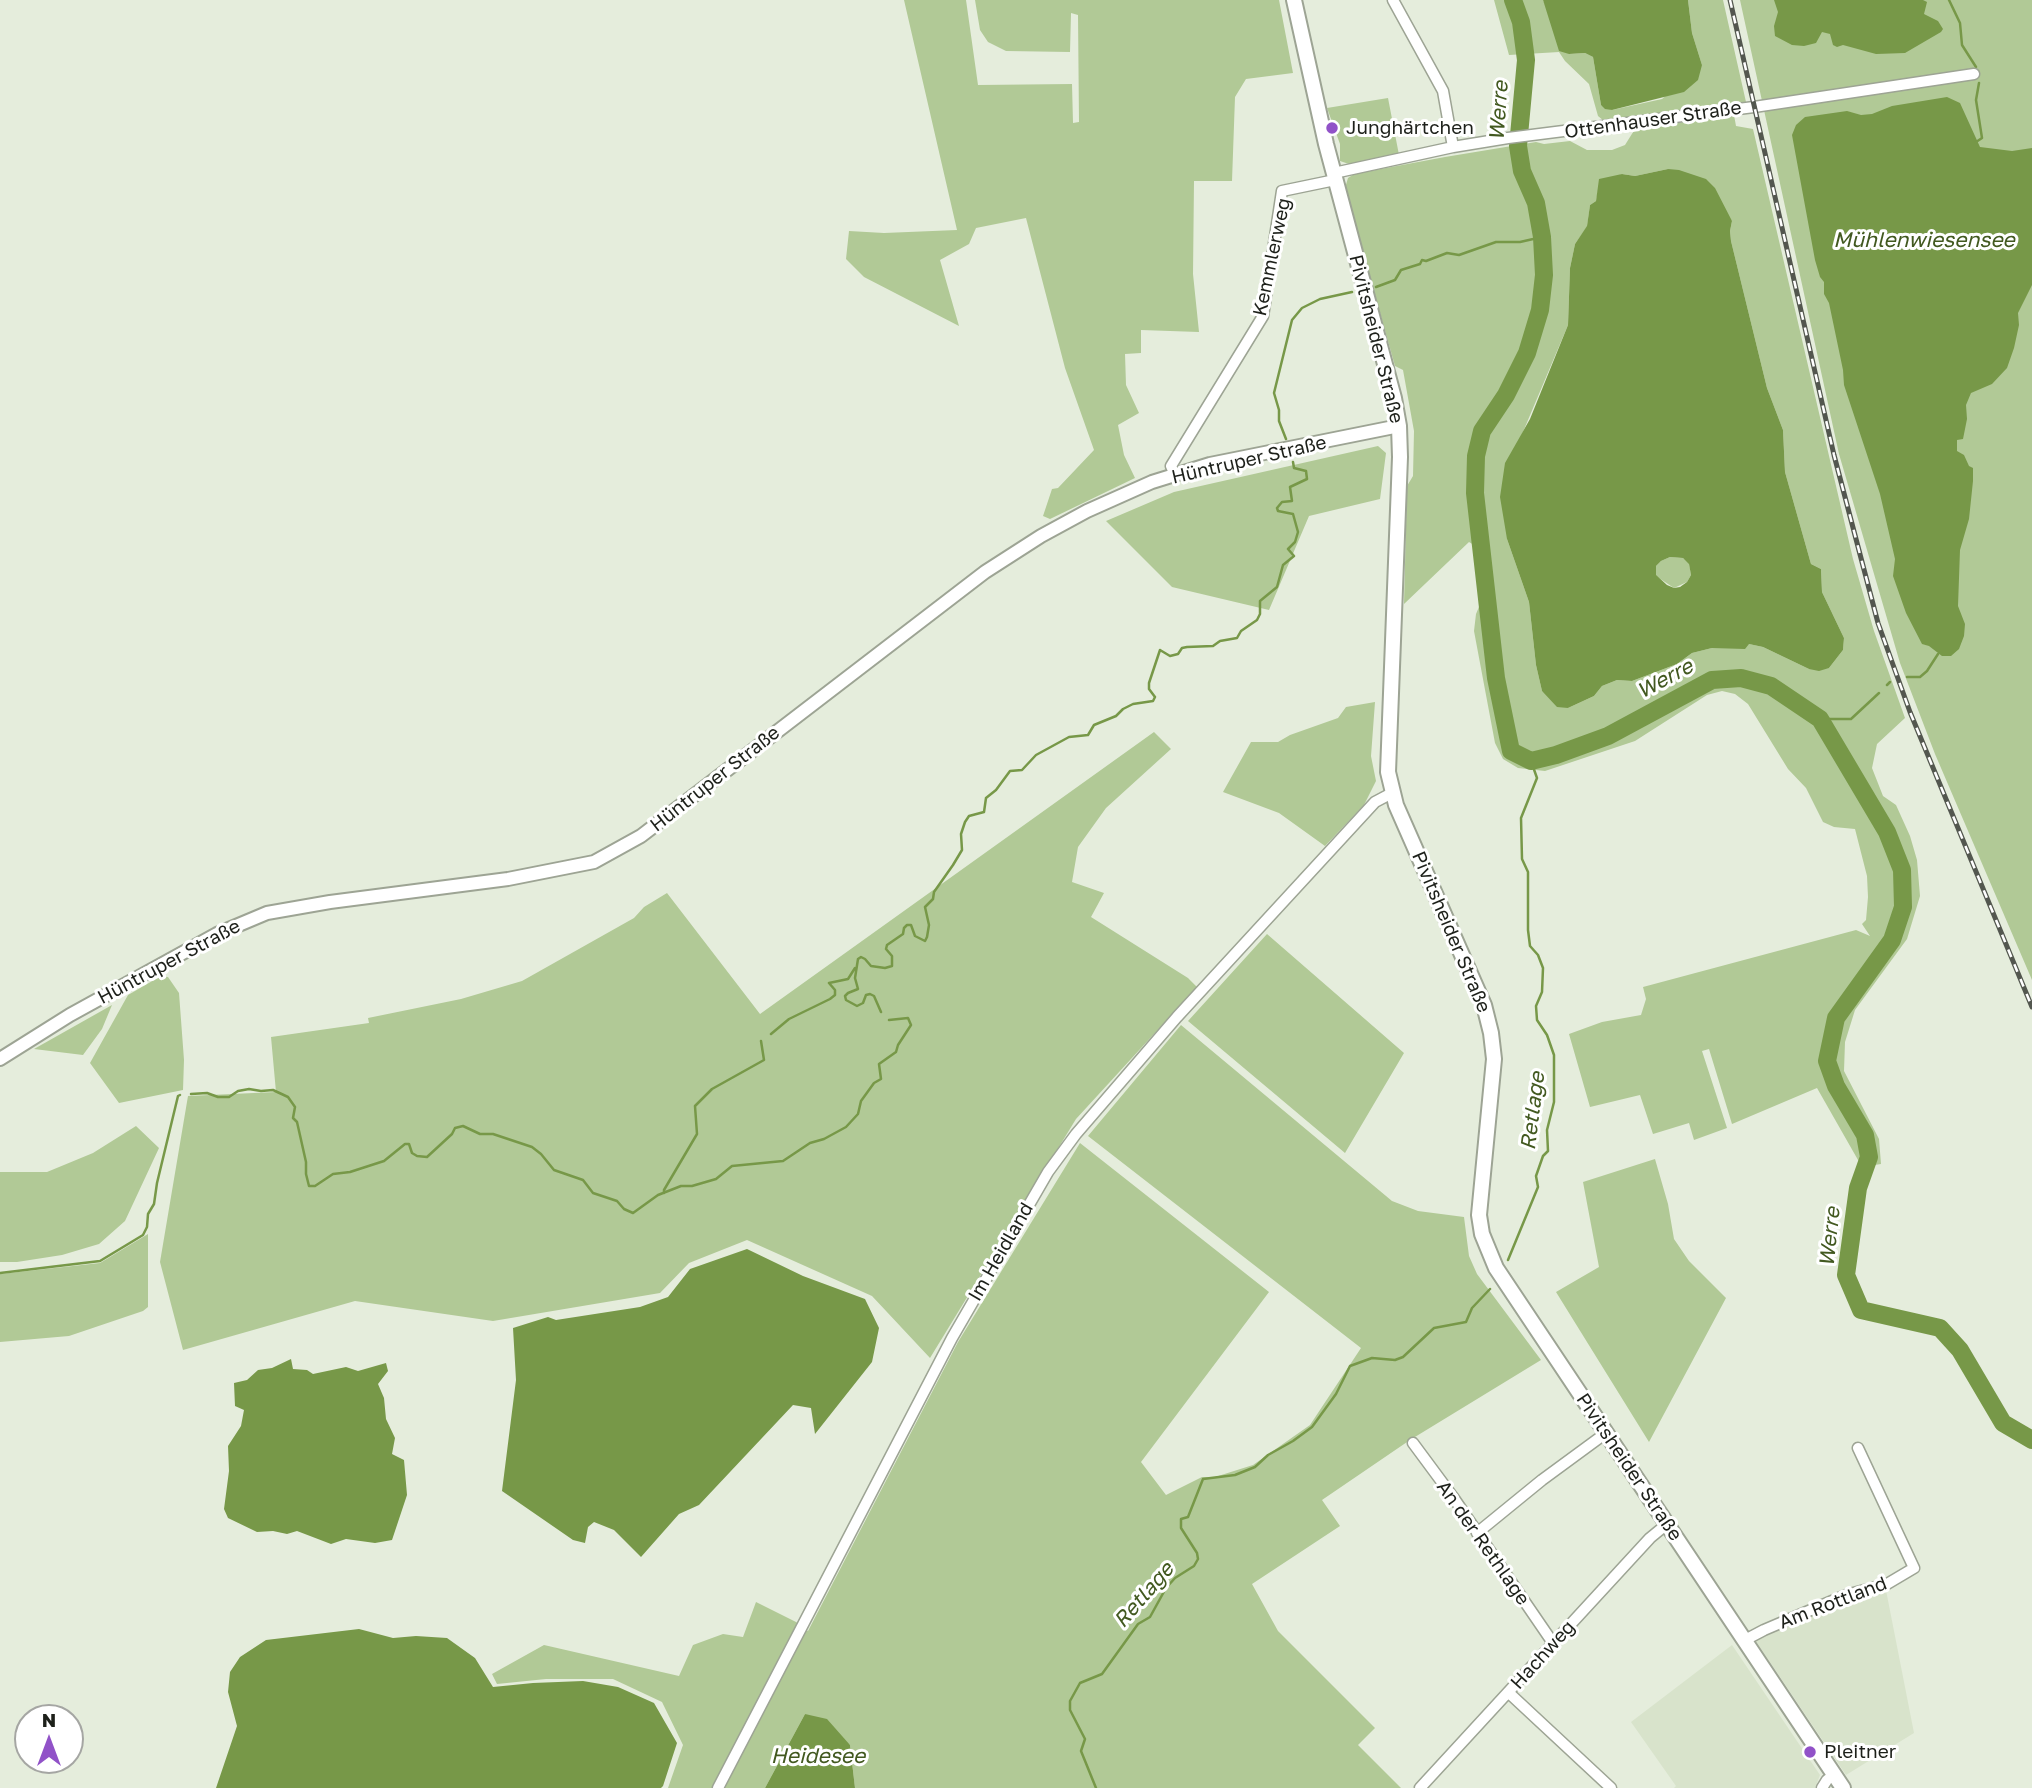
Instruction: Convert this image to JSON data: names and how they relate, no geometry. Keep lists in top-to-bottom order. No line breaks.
{"streets":{"main road":["Pivitsheider Straße"],"street":["Ottenhauser Straße","Kemmlerweg","Hüntruper Straße","Im Heidland","An der Rethlage","Am Rottland","Hachweg"]},"crossings":[["Ottenhauser Straße","Kemmlerweg"],["Ottenhauser Straße","Pivitsheider Straße"],["Kemmlerweg","Pivitsheider Straße"],["Kemmlerweg","Hüntruper Straße"],["Pivitsheider Straße","Hüntruper Straße"],["Pivitsheider Straße","Im Heidland"],["Pivitsheider Straße","Am Rottland"],["Pivitsheider Straße","Hachweg"],["An der Rethlage","Hachweg"]],"water":["Werre","Mühlenwiesensee","Retlage","Heidesee"],"places":["Junghärtchen","Pleitner"],"north":"top"}
